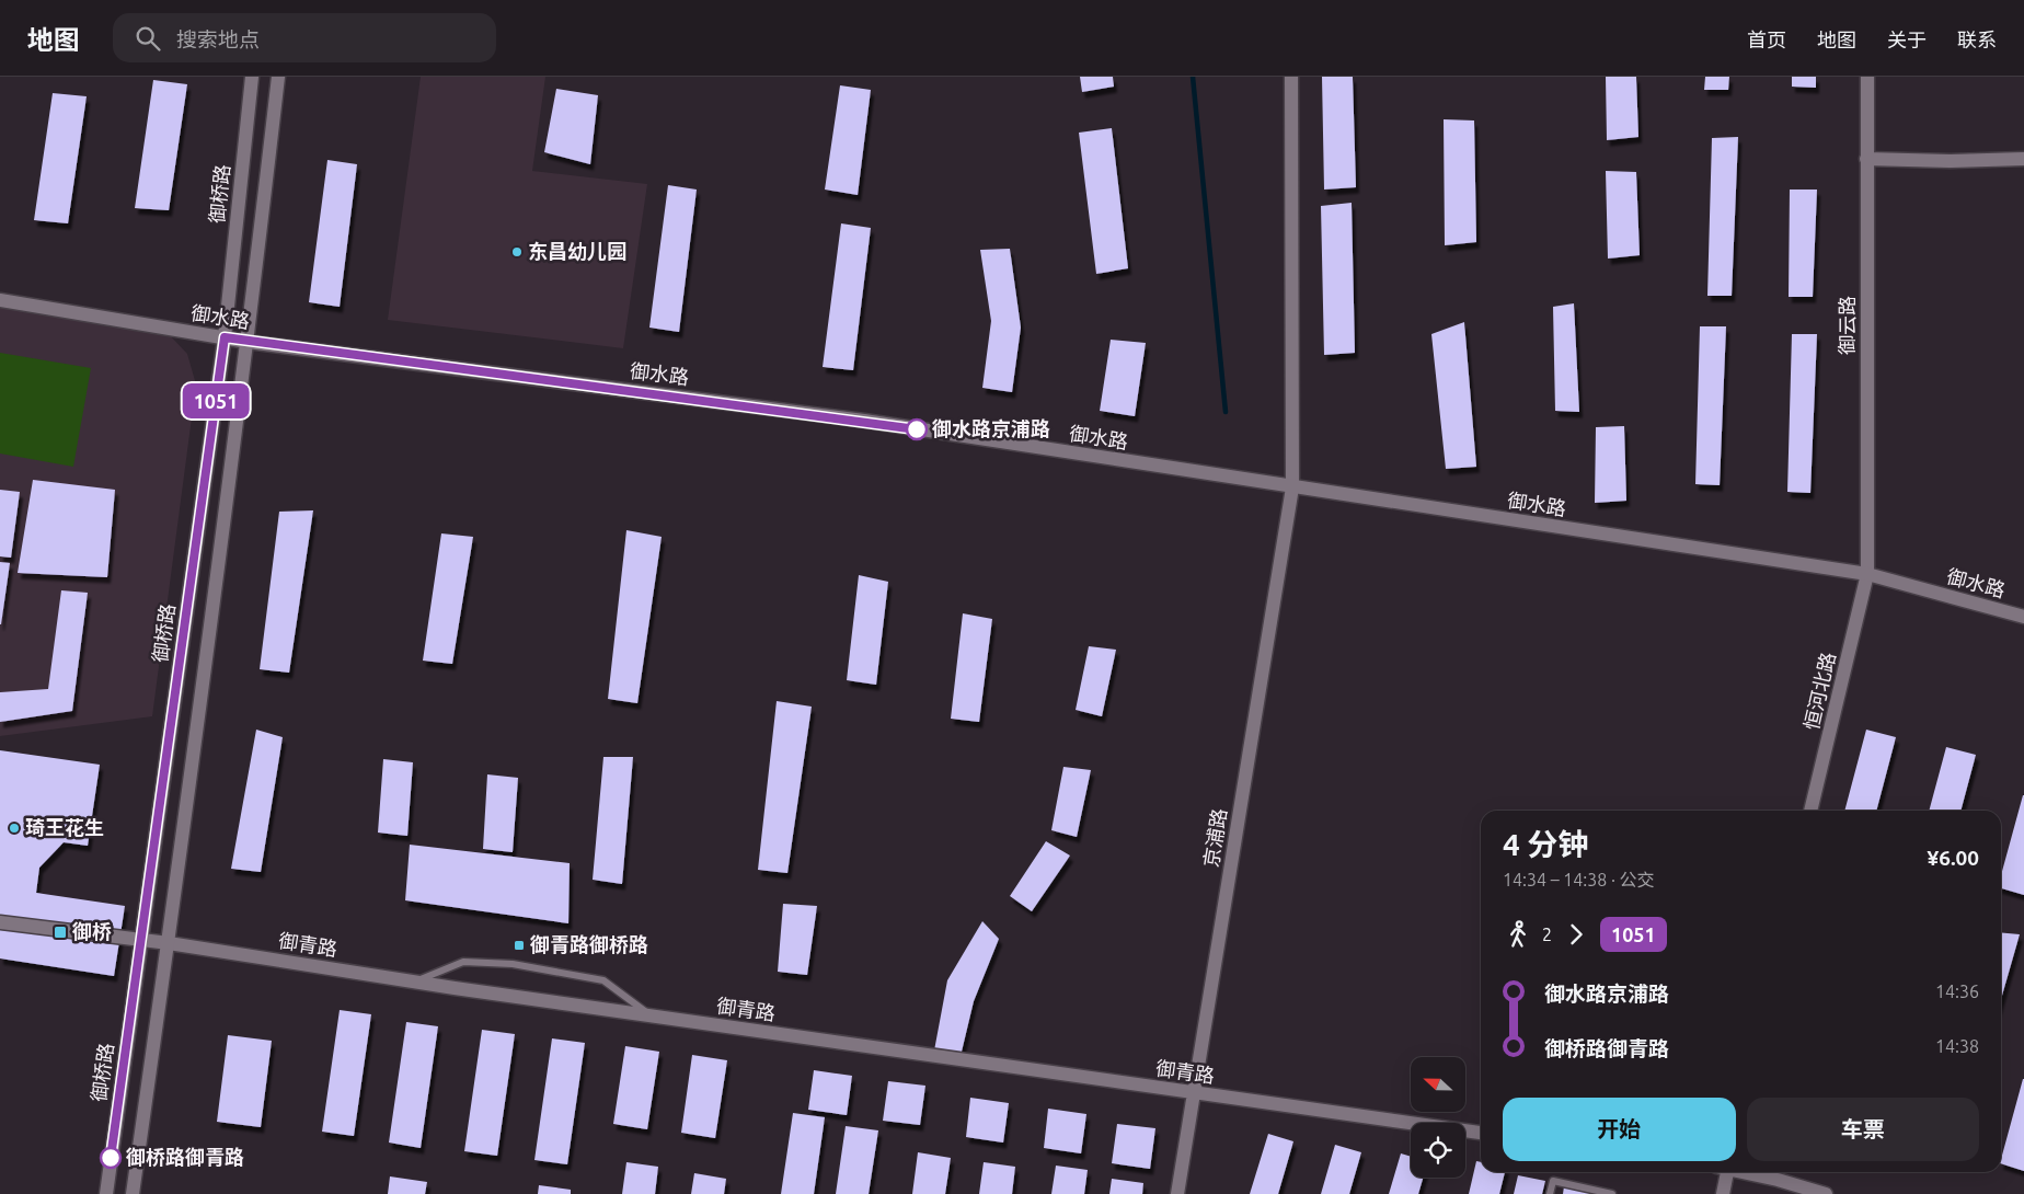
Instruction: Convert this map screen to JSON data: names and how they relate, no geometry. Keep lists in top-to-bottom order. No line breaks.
{"streets":{"street":["御桥路","御水路","御云路","恒河北路","京浦路","御青路"]},"crossings":[["御桥路","御水路"],["御桥路","御青路"],["御水路","御云路"],["御水路","恒河北路"],["御水路","京浦路"],["御云路","恒河北路"],["京浦路","御青路"]],"places":{"other":["东昌幼儿园","御水路京浦路","琦王花生","御桥路御青路"],"transit":["御桥","御青路御桥路"]},"lines":["bus line 1051"],"north":"left","page":{"header":"地图","search":"搜索地点","nav":["首页","地图","关于","联系"],"on_map":"1051","heading":["4 分钟","14:34 – 14:38 · 公交","¥6.00"],"legs":["2","1051"],"list":[{"name":"御水路京浦路","value":"14:36"},{"name":"御桥路御青路","value":"14:38"}],"buttons":["开始","车票"]}}
